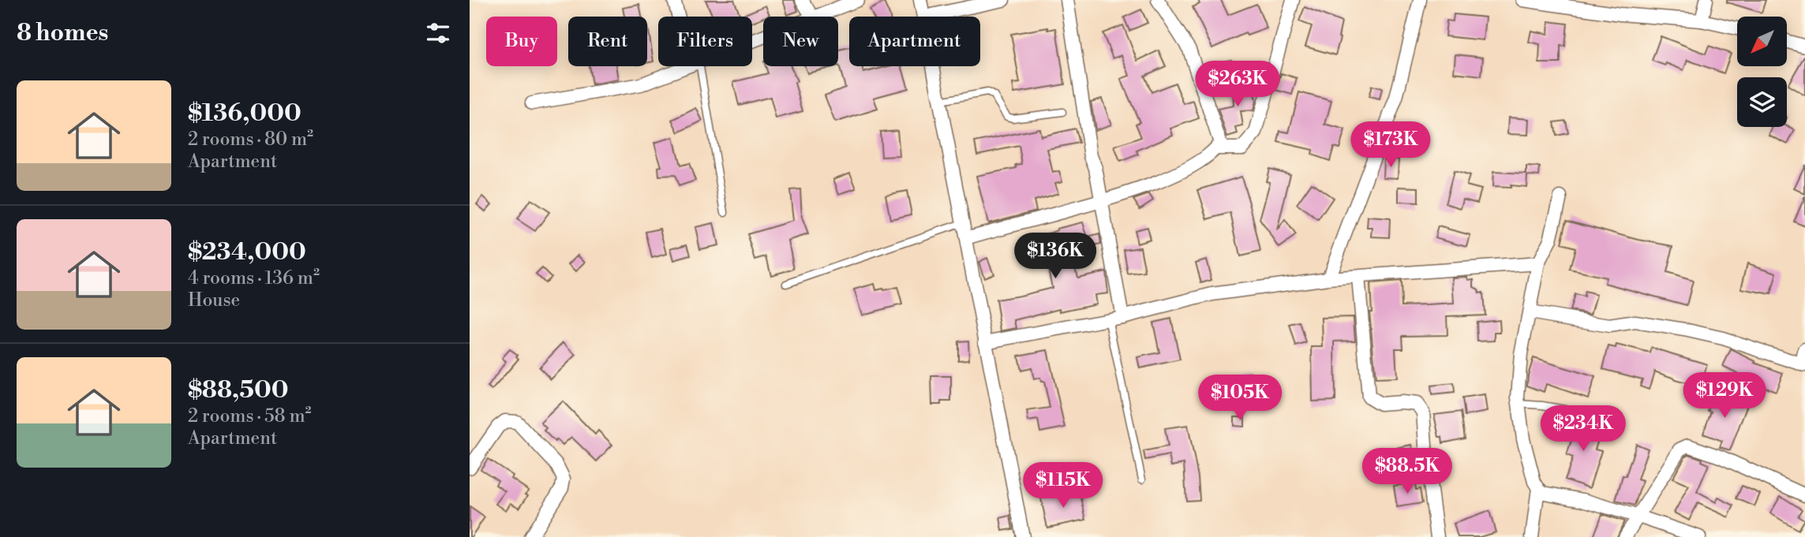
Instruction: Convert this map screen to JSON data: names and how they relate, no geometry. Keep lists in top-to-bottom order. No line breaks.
{"north":"bottom left","page":{"heading":"8 homes","chip":["Buy","Rent","Filters","New","Apartment"],"price":["$263K","$173K","$136K","$129K","$105K","$234K","$88.5K","$115K"],"list":[{"name":"$136,000","note":"2 rooms · 80 m² · Apartment"},{"name":"$234,000","note":"4 rooms · 136 m² · House"},{"name":"$88,500","note":"2 rooms · 58 m² · Apartment"}]}}
